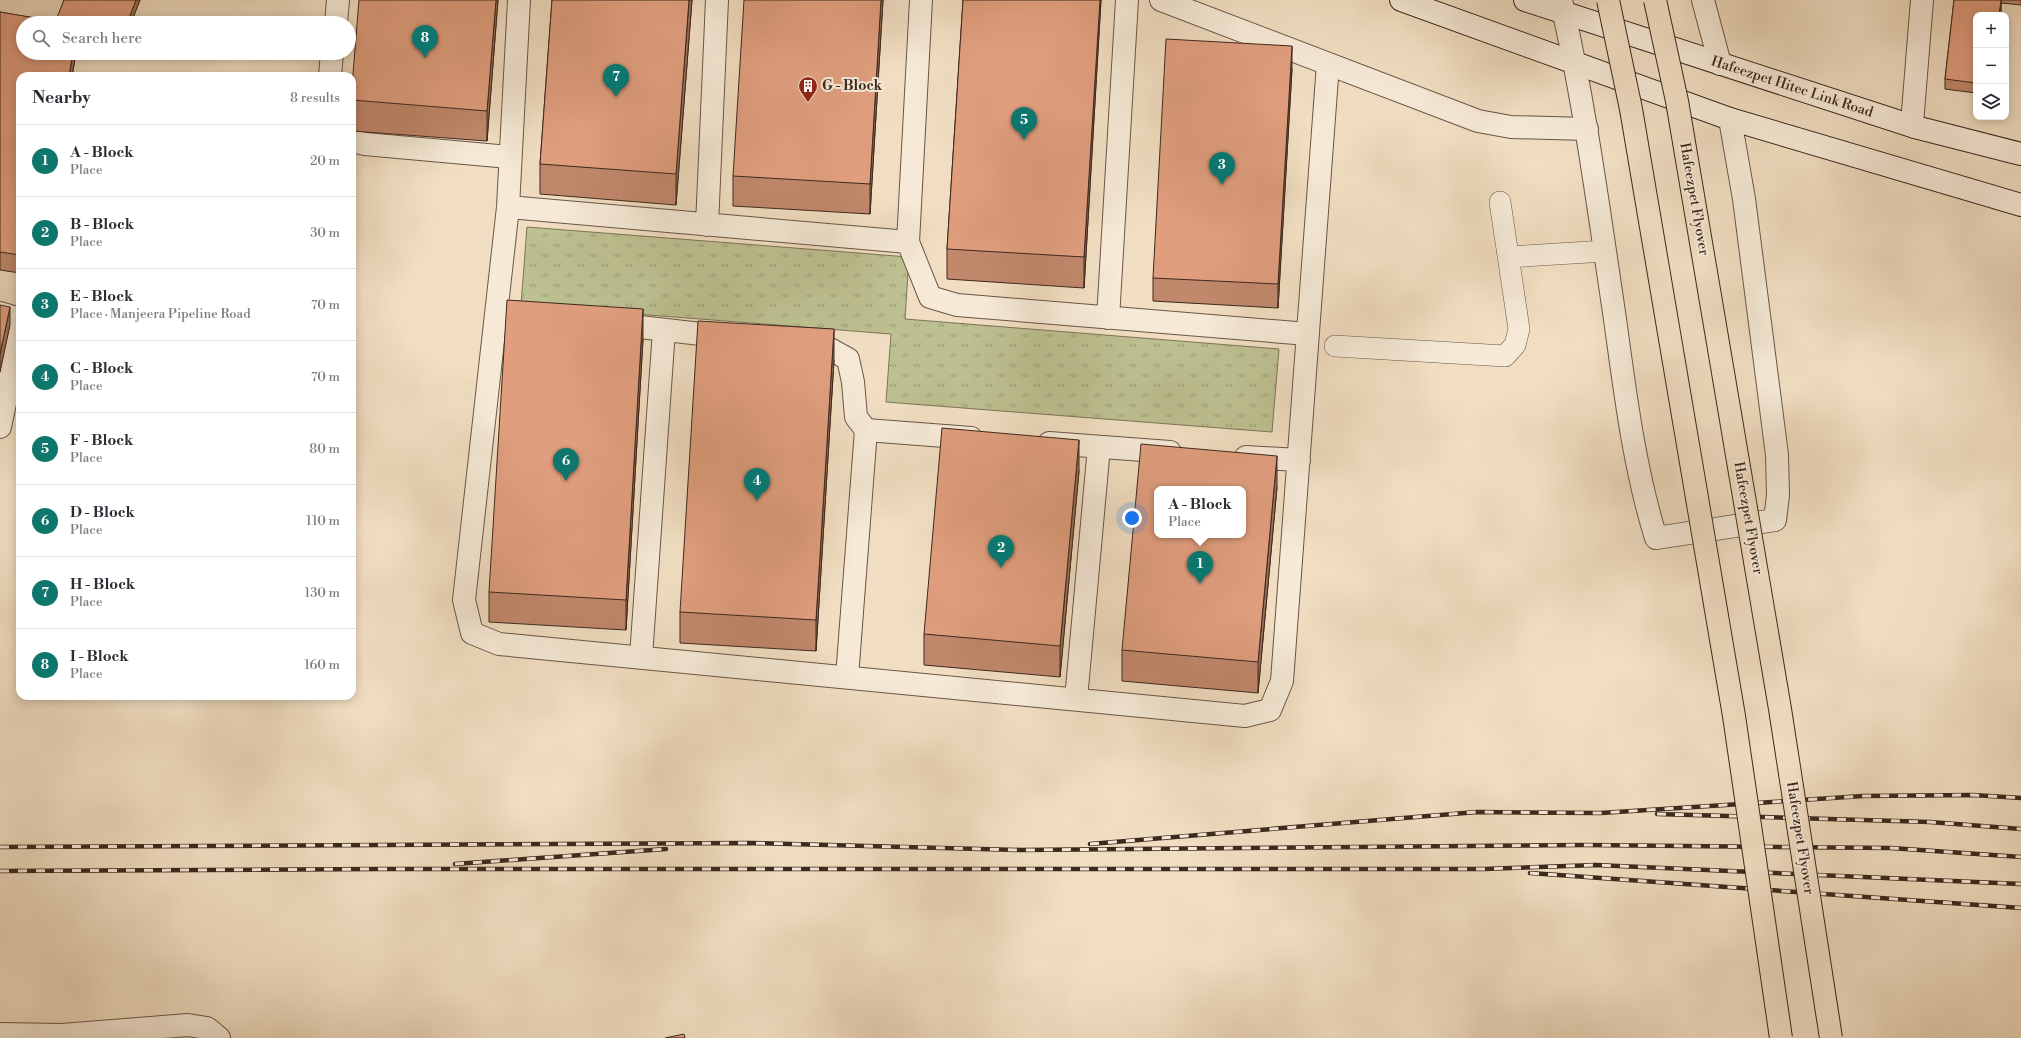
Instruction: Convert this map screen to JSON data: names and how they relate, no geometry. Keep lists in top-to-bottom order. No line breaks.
{"streets":{"main road":["Hafeezpet Flyover"],"street":["Hafeezpet Hitec Link Road"]},"places":{"building":["G - Block"]},"page":{"map_buttons":["+","−"],"search":"Search here","pins":["8","7","5","3","6","4","2","1"],"heading":["Nearby","8 results"],"list":[{"mark":"1","name":"A - Block","note":"Place","value":"20 m"},{"mark":"2","name":"B - Block","note":"Place","value":"30 m"},{"mark":"3","name":"E - Block","note":"Place · Manjeera Pipeline Road","value":"70 m"},{"mark":"4","name":"C - Block","note":"Place","value":"70 m"},{"mark":"5","name":"F - Block","note":"Place","value":"80 m"},{"mark":"6","name":"D - Block","note":"Place","value":"110 m"},{"mark":"7","name":"H - Block","note":"Place","value":"130 m"},{"mark":"8","name":"I - Block","note":"Place","value":"160 m"}],"popup":["A - Block","Place"]}}
